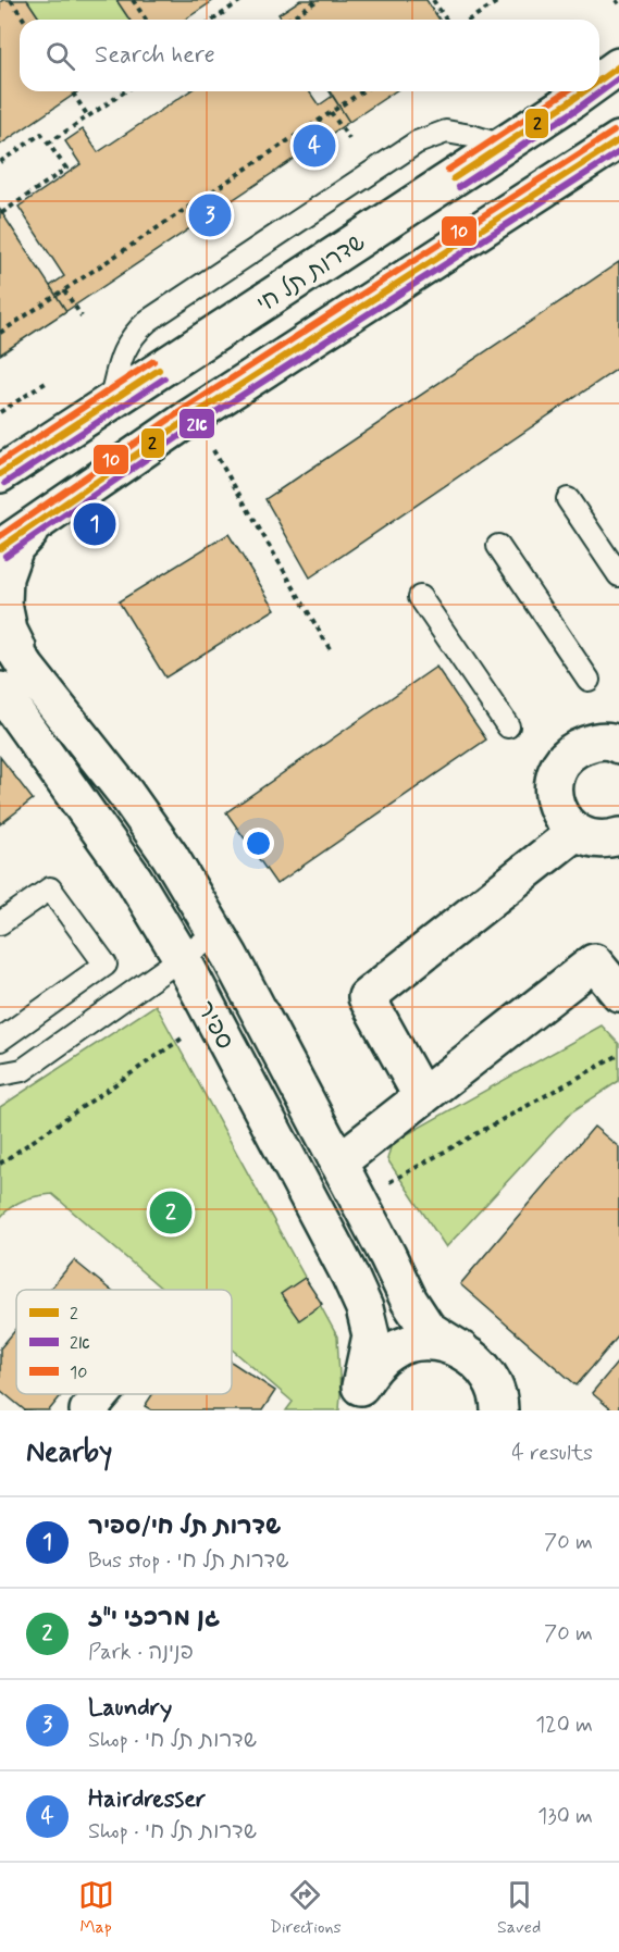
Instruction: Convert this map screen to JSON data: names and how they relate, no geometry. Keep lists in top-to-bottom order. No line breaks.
{"streets":{"street":["שדרות תל חי","ספיר"]},"lines":["transit line 2","transit line 2א","transit line 10"],"legend":["2","2א","10"],"page":{"search":"Search here","pins":["4","3","1","2"],"heading":["Nearby","4 results"],"list":[{"mark":"1","name":"שדרות תל חי/ספיר","note":"Bus stop · שדרות תל חי","value":"70 m"},{"mark":"2","name":"גן מרכזי י\"ז","note":"Park · פנינה","value":"70 m"},{"mark":"3","name":"Laundry","note":"Shop · שדרות תל חי","value":"120 m"},{"mark":"4","name":"Hairdresser","note":"Shop · שדרות תל חי","value":"130 m"}],"nav":["Map","Directions","Saved"]}}
